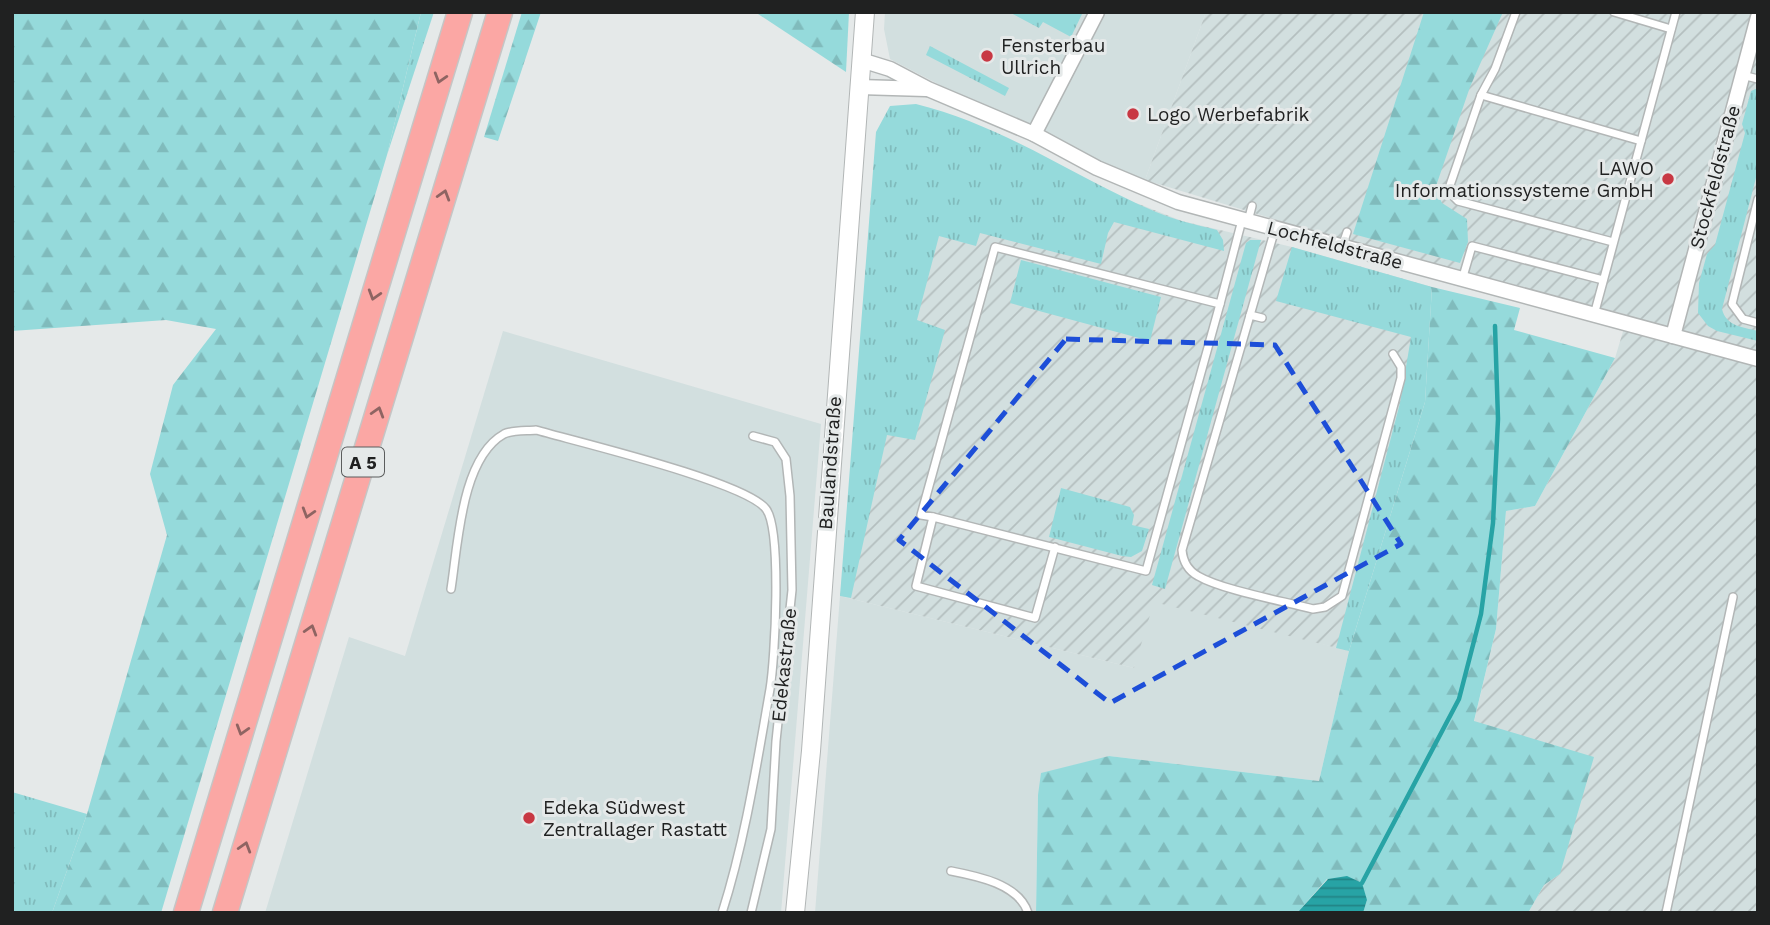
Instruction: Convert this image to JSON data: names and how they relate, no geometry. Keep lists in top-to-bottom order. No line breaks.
{"streets":{"highway":["A 5"],"street":["Stockfeldstraße","Lochfeldstraße","Baulandstraße"],"lane":["Edekastraße"]},"crossings":[["Stockfeldstraße","Lochfeldstraße"],["Lochfeldstraße","Baulandstraße"]],"places":["Fensterbau Ullrich","Logo Werbefabrik","LAWO Informationssysteme GmbH","Edeka Südwest Zentrallager Rastatt"]}
